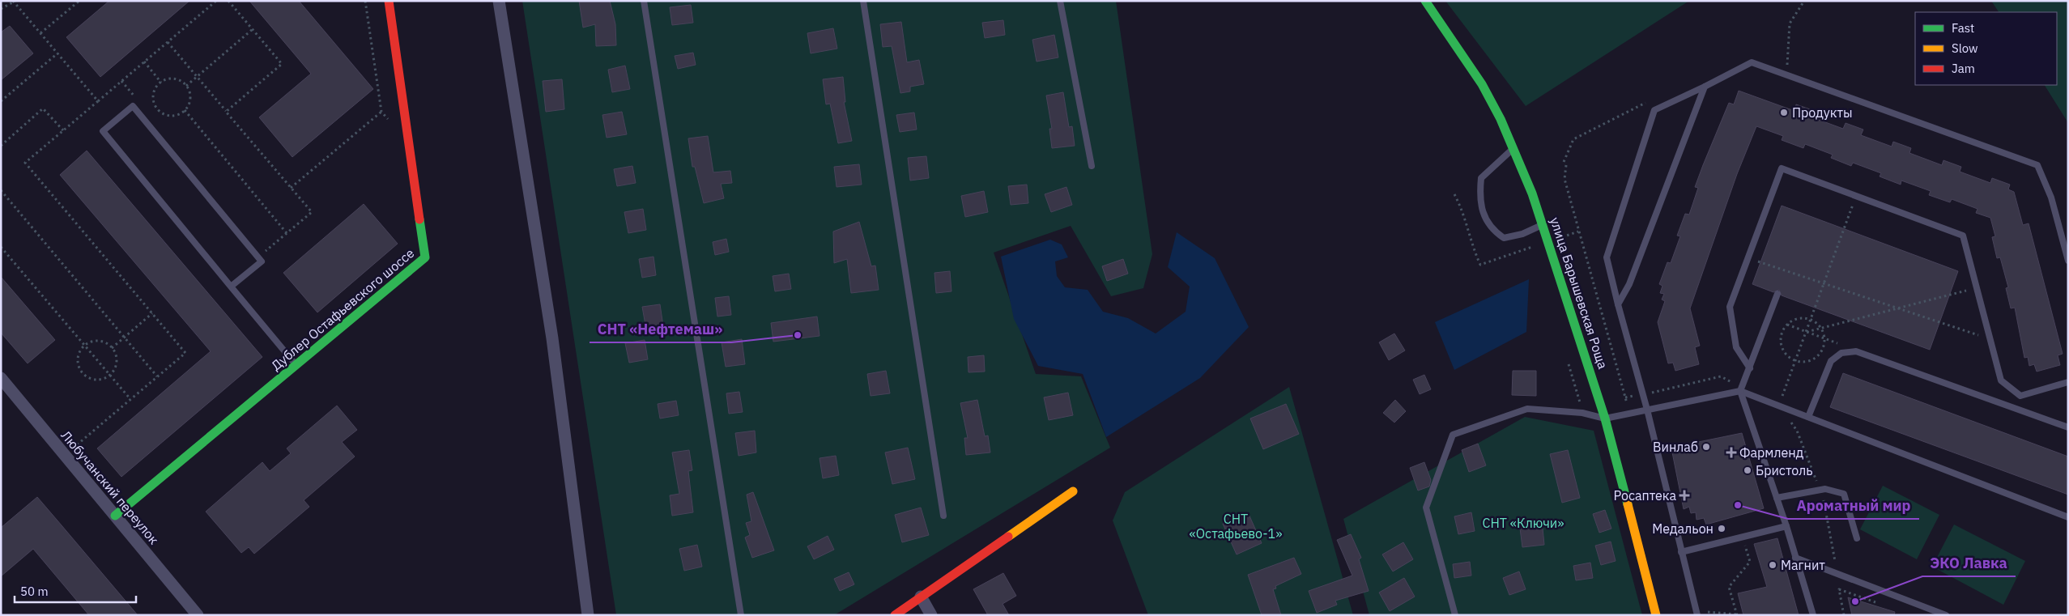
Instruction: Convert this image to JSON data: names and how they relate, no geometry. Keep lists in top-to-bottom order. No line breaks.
{"streets":{"street":["улица Барышевская Роща","Дублер Остафьевского шоссе","Любучанский переулок"]},"crossings":[["Дублер Остафьевского шоссе","Любучанский переулок"]],"parks":["СНТ «Остафьево-1»","СНТ «Ключи»"],"places":{"other":["Продукты","СНТ «Нефтемаш»","Винлаб","Бристоль","Ароматный мир","Медальон","Магнит","ЭКО Лавка"],"health":["Фармленд","Росаптека"]},"legend":["Fast","Slow","Jam"],"scale_bar":"50 m"}
